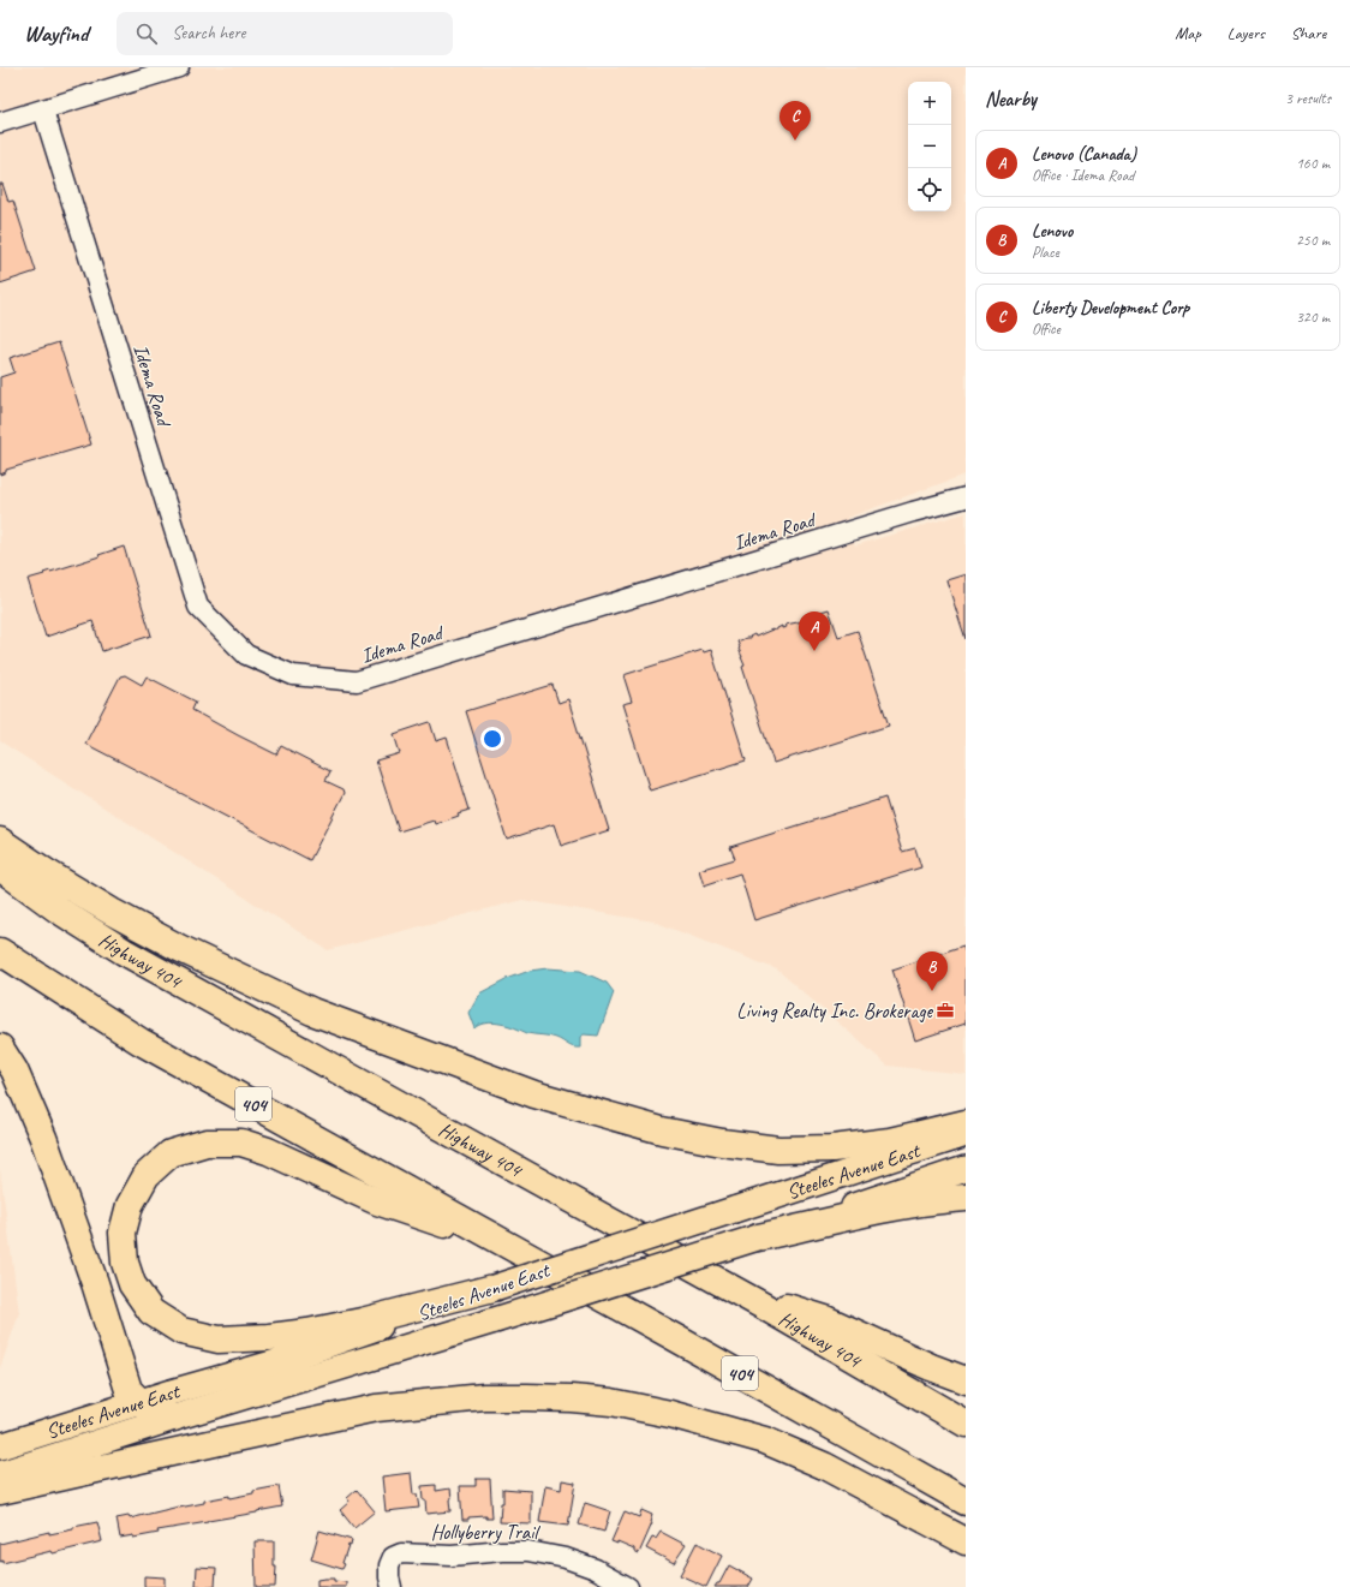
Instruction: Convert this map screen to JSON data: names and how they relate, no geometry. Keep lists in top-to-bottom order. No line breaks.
{"streets":{"highway":["Highway 404","404"],"main road":["Steeles Avenue East"],"street":["Idema Road","Hollyberry Trail"]},"places":{"office":["Living Realty Inc. Brokerage"]},"page":{"header":"Wayfind","search":"Search here","nav":["Map","Layers","Share"],"heading":["Nearby","3 results"],"map_buttons":["+","−"],"pins":["C","A","B"],"list":[{"mark":"A","name":"Lenovo (Canada)","note":"Office · Idema Road","value":"160 m"},{"mark":"B","name":"Lenovo","note":"Place","value":"250 m"},{"mark":"C","name":"Liberty Development Corp","note":"Office","value":"320 m"}]}}
